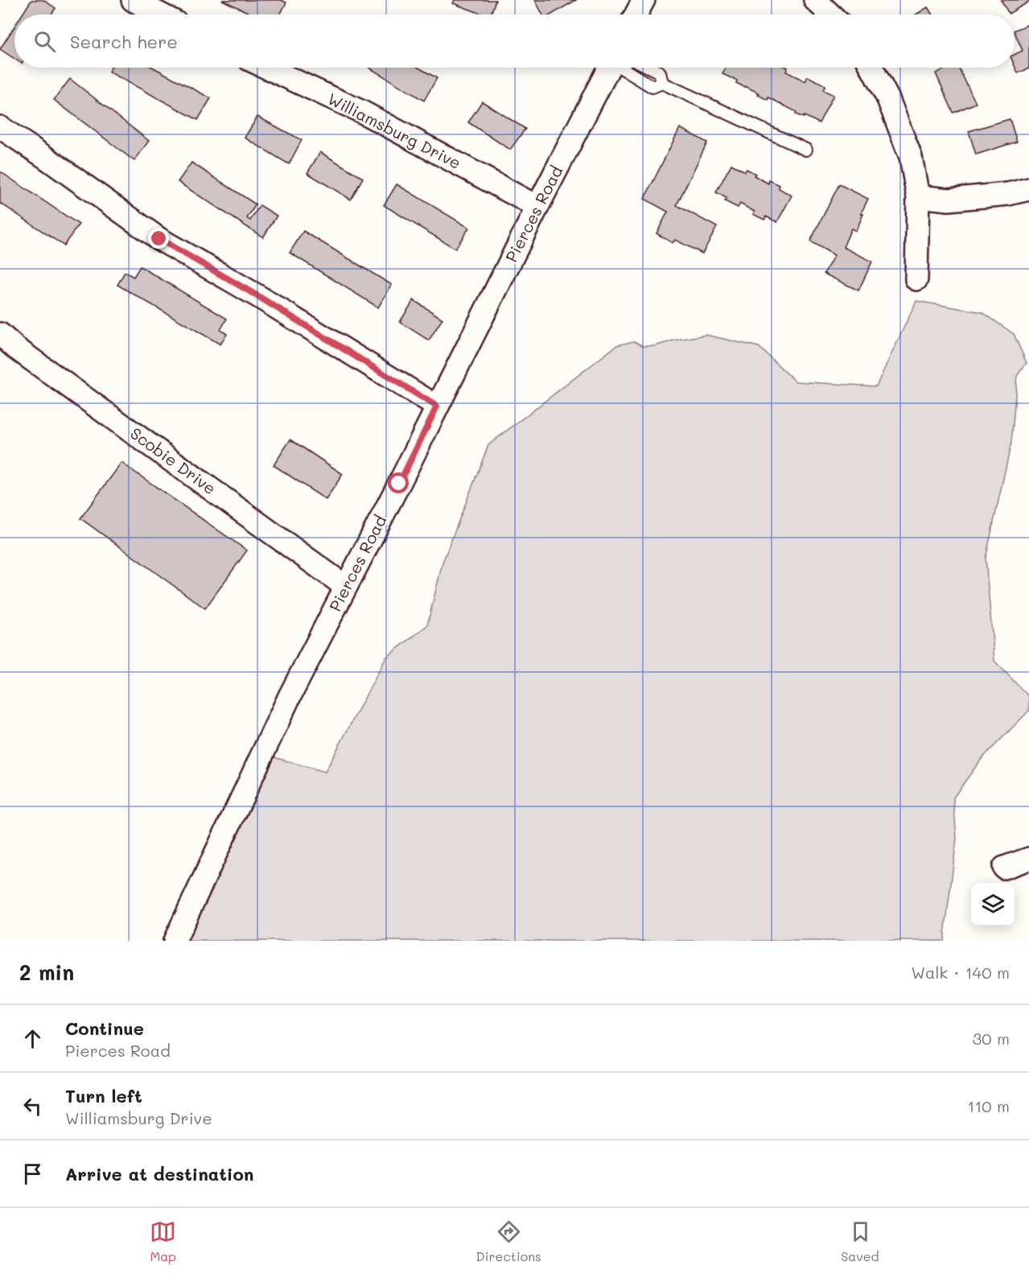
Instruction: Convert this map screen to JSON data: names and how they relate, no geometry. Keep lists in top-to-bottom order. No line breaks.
{"streets":{"street":["Williamsburg Drive","Pierces Road","Scobie Drive"]},"crossings":[["Williamsburg Drive","Pierces Road"],["Pierces Road","Scobie Drive"]],"page":{"search":"Search here","heading":["2 min","Walk · 140 m"],"list":[["Continue","Pierces Road","30 m"],["Turn left","Williamsburg Drive","110 m"],"Arrive at destination"],"nav":["Map","Directions","Saved"]}}
